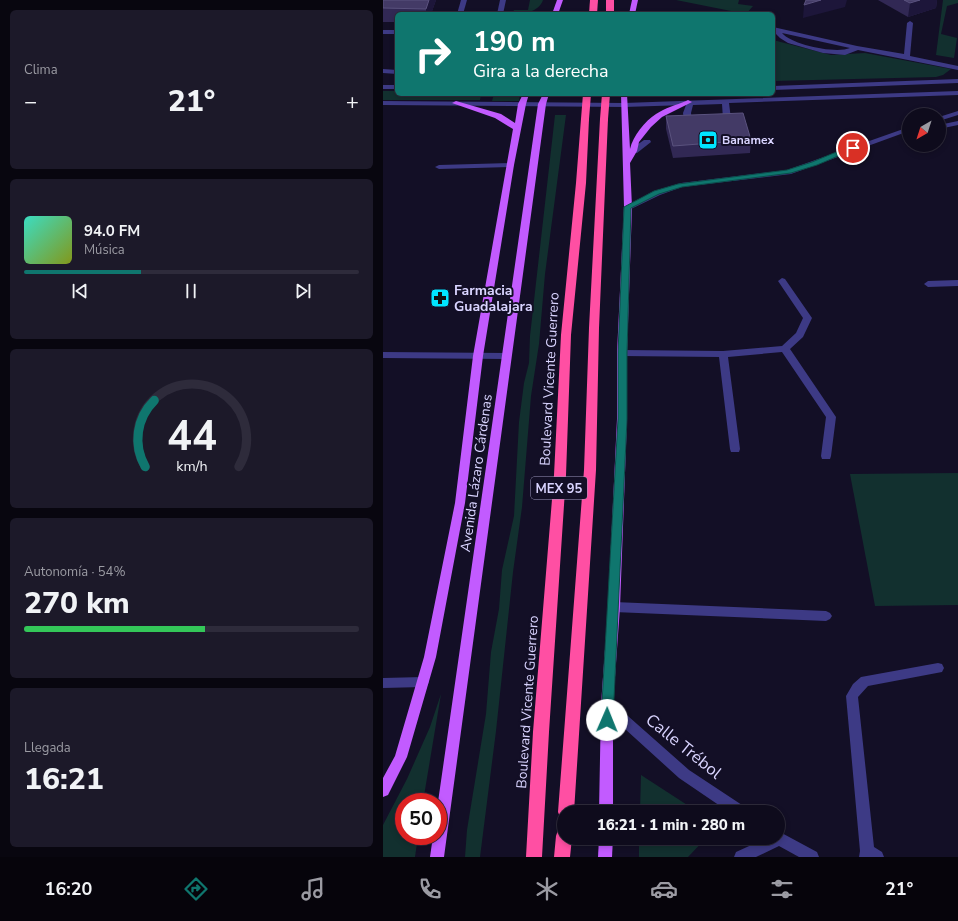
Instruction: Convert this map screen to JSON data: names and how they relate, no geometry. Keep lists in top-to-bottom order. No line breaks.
{"streets":{"highway":["Boulevard Vicente Guerrero","MEX 95"],"main road":["Avenida Lázaro Cárdenas"],"street":["Calle Trébol"]},"places":{"bank":["Banamex"],"pharmacy":["Farmacia Guadalajara"]},"north":"bottom left","page":{"tile":["Clima",["Autonomía · 54%","270 km"],["Llegada","16:21"]],"turn":["190 m","Gira a la derecha"],"heat":["−","21°","+"],"song":["94.0 FM","Música"],"limit":"50","trip":"16:21 · 1 min · 280 m","tabs":["16:20","21°"],"gauge":["44","km/h"]}}
